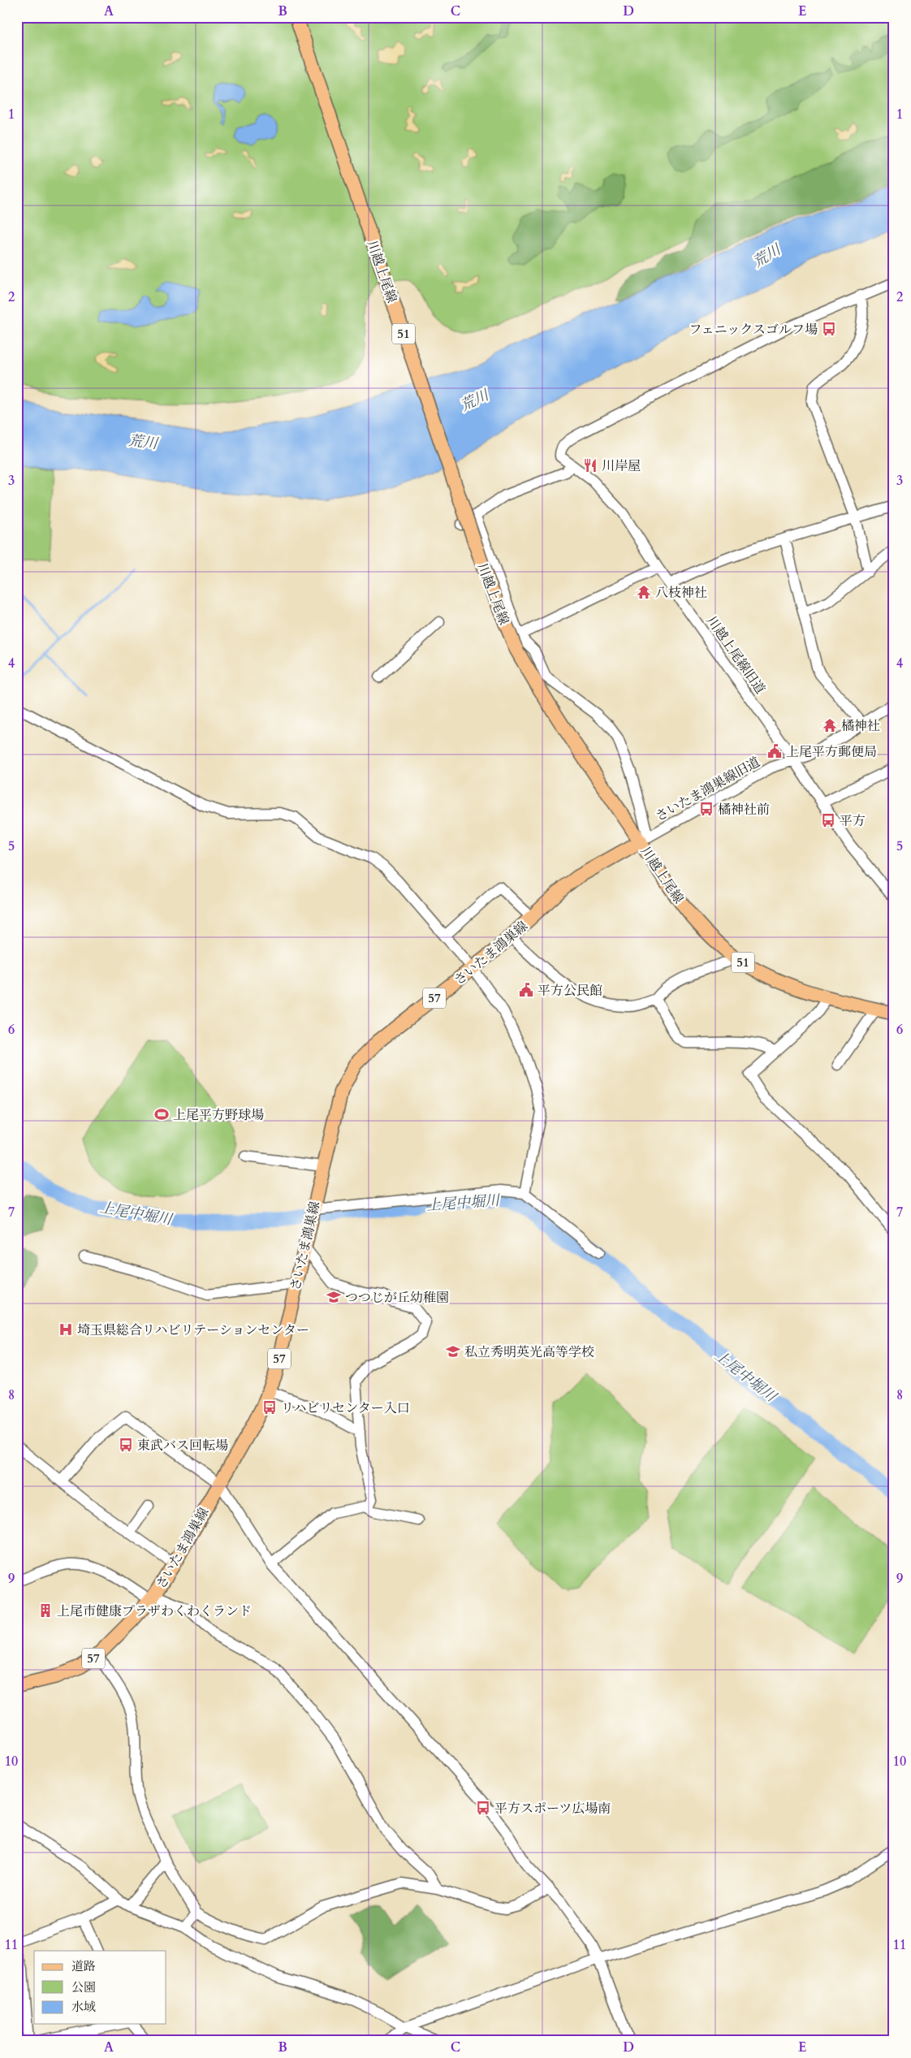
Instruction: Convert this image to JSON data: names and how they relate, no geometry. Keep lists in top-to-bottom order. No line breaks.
{"streets":{"main road":["川越上尾線","51","さいたま鴻巣線","57"],"street":["川越上尾線旧道","さいたま鴻巣線旧道"]},"crossings":[["川越上尾線","さいたま鴻巣線旧道"],["川越上尾線","さいたま鴻巣線"],["川越上尾線旧道","さいたま鴻巣線旧道"],["さいたま鴻巣線旧道","さいたま鴻巣線"]],"water":["荒川","上尾中堀川"],"places":{"bus stop":["フェニックスゴルフ場","橘神社前","平方","リハビリセンター入口","東武バス回転場","平方スポーツ広場南"],"restaurant":["川岸屋"],"temple":["八枝神社","橘神社"],"public building":["上尾平方郵便局","平方公民館"],"sports":["上尾平方野球場"],"school or university":["つつじが丘幼稚園","私立秀明英光高等学校"],"hospital":["埼玉県総合リハビリテーションセンター"],"building":["上尾市健康プラザわくわくランド"]},"legend":["道路","公園","水域"],"grid":{"columns":["A","B","C","D","E"],"rows":["1","2","3","4","5","6","7","8","9","10","11"]}}
